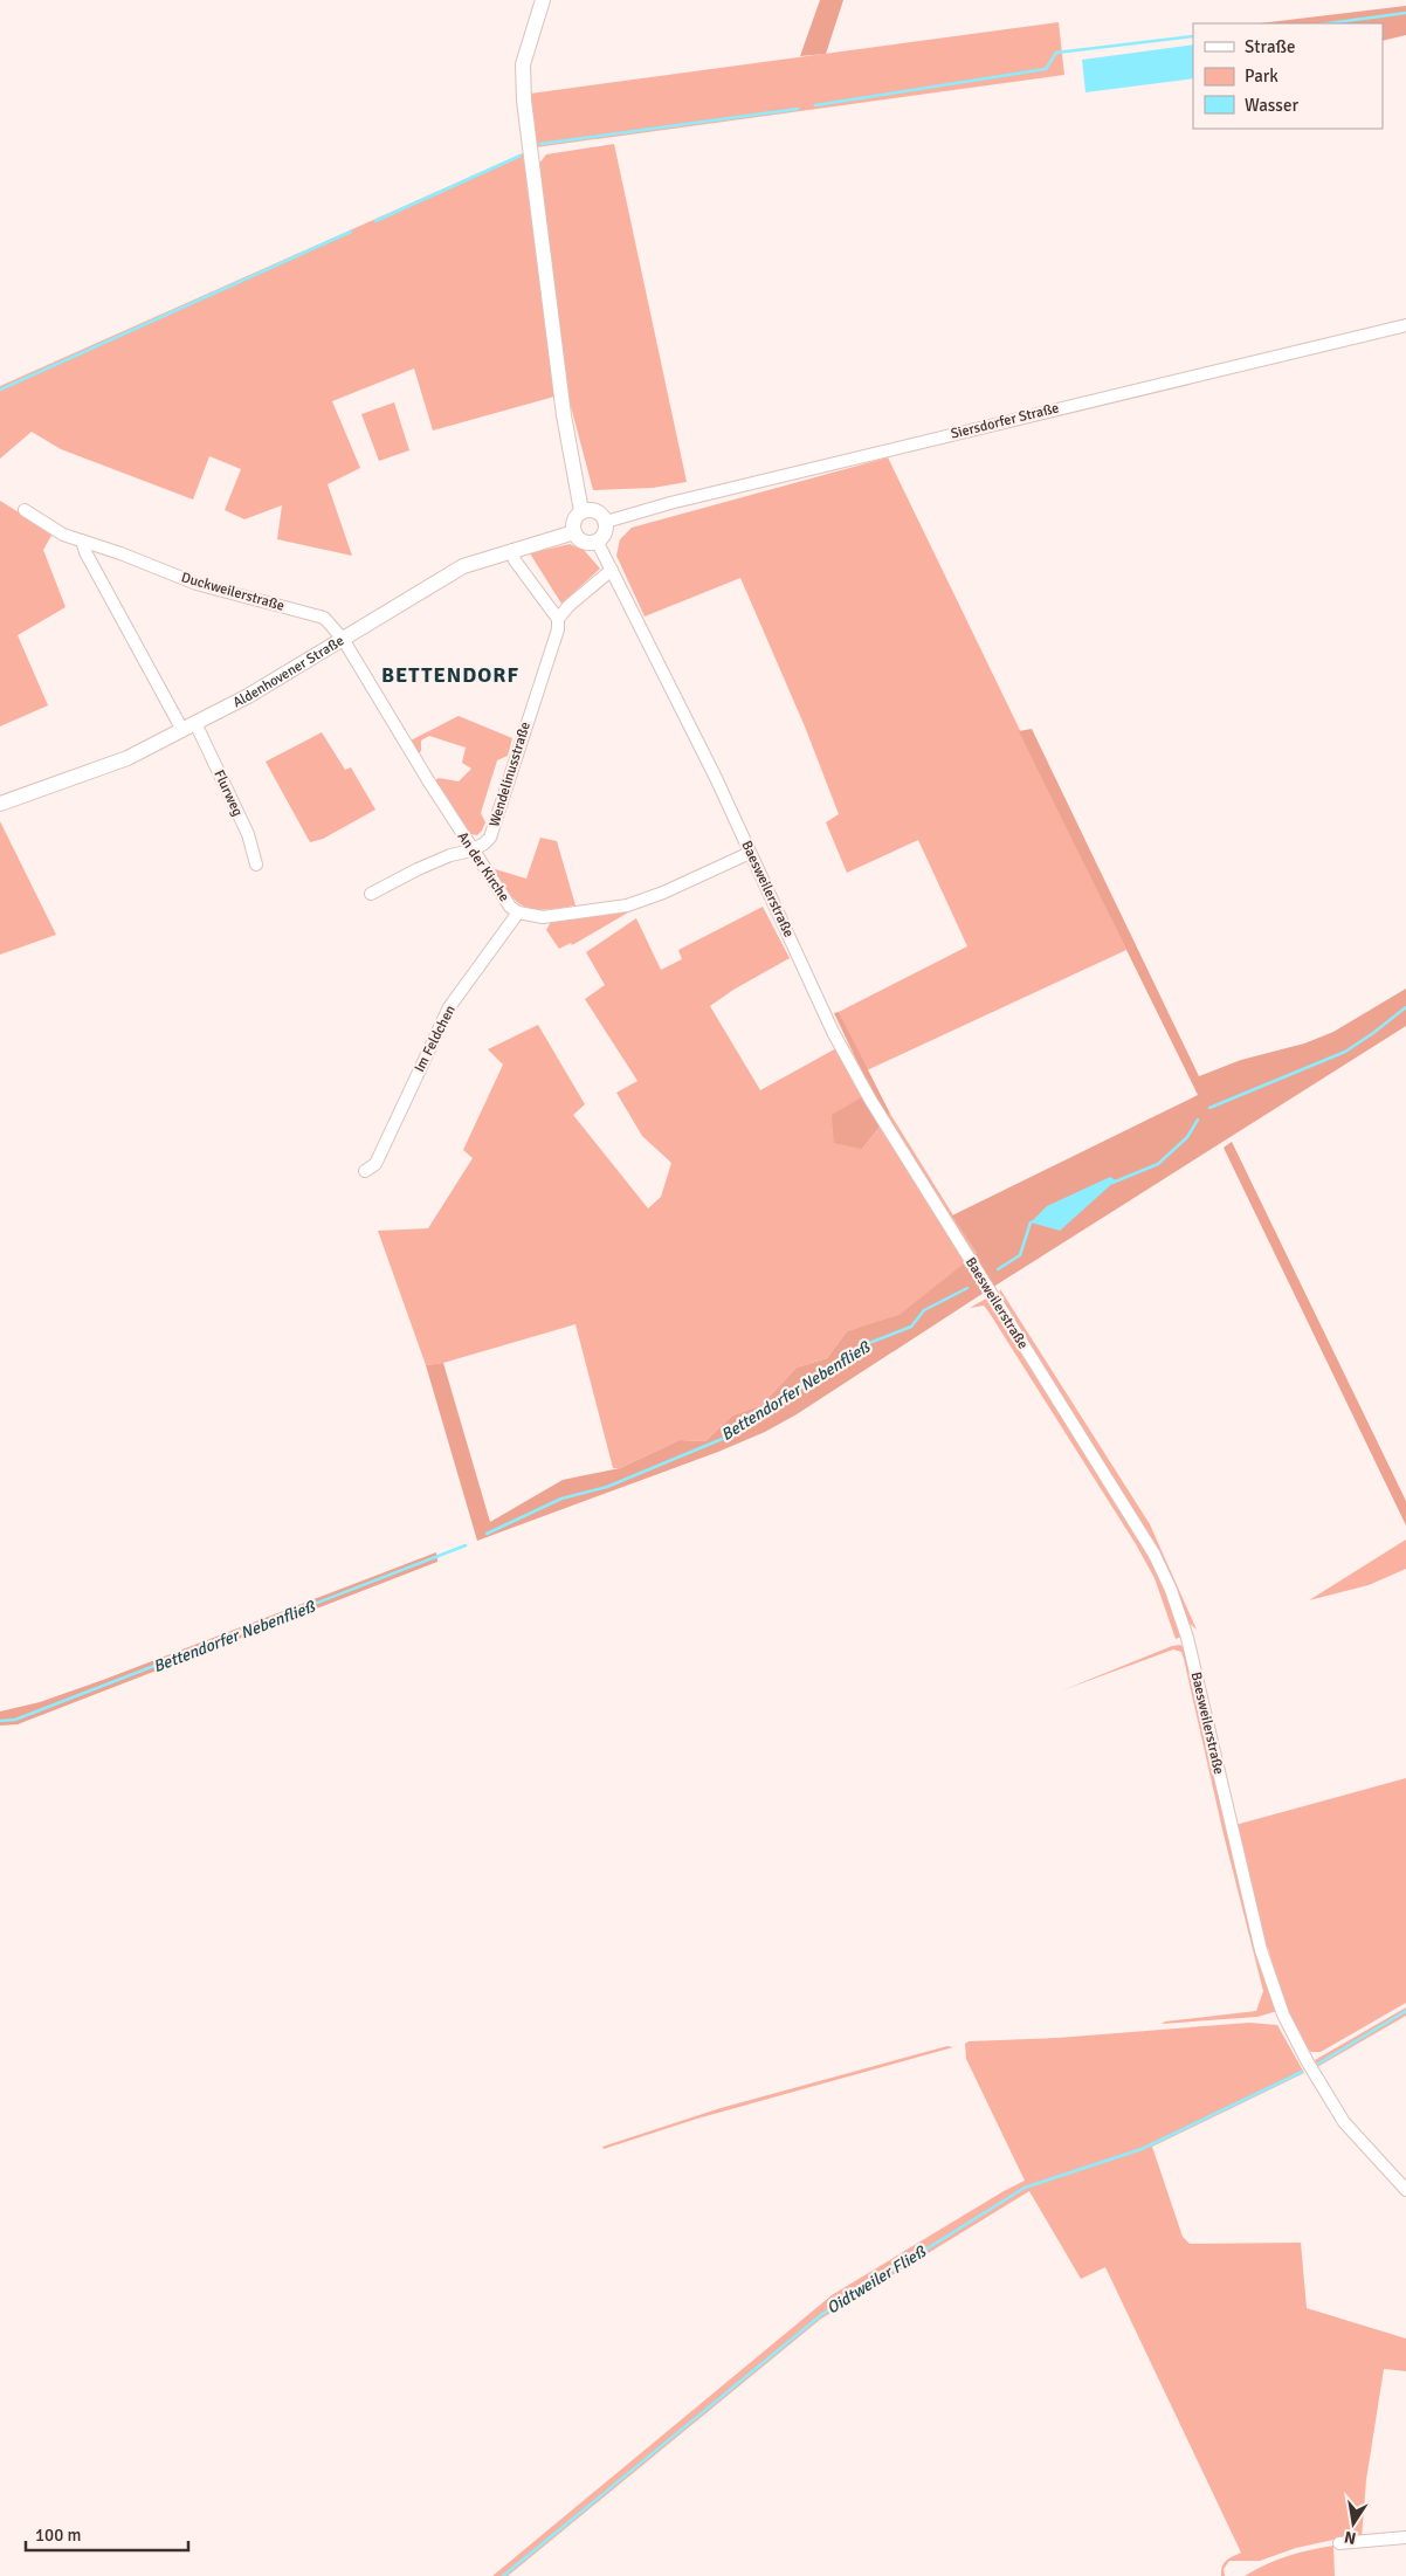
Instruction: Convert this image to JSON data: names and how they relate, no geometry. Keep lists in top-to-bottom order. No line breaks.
{"streets":{"main road":["Aldenhovener Straße"],"street":["Siersdorfer Straße","Duckweilerstraße","Wendelinusstraße","Flurweg","An der Kirche","Baesweilerstraße","Im Feldchen"]},"crossings":[["Siersdorfer Straße","Aldenhovener Straße"],["Siersdorfer Straße","Baesweilerstraße"],["Duckweilerstraße","Aldenhovener Straße"],["Duckweilerstraße","An der Kirche"],["Aldenhovener Straße","Flurweg"],["Aldenhovener Straße","An der Kirche"],["Aldenhovener Straße","Baesweilerstraße"],["Wendelinusstraße","An der Kirche"],["An der Kirche","Baesweilerstraße"],["An der Kirche","Im Feldchen"]],"districts":["BETTENDORF"],"water":["Bettendorfer Nebenfließ","Oidtweiler Fließ"],"legend":["Straße","Park","Wasser"],"scale_bar":"100 m","north":"bottom"}
